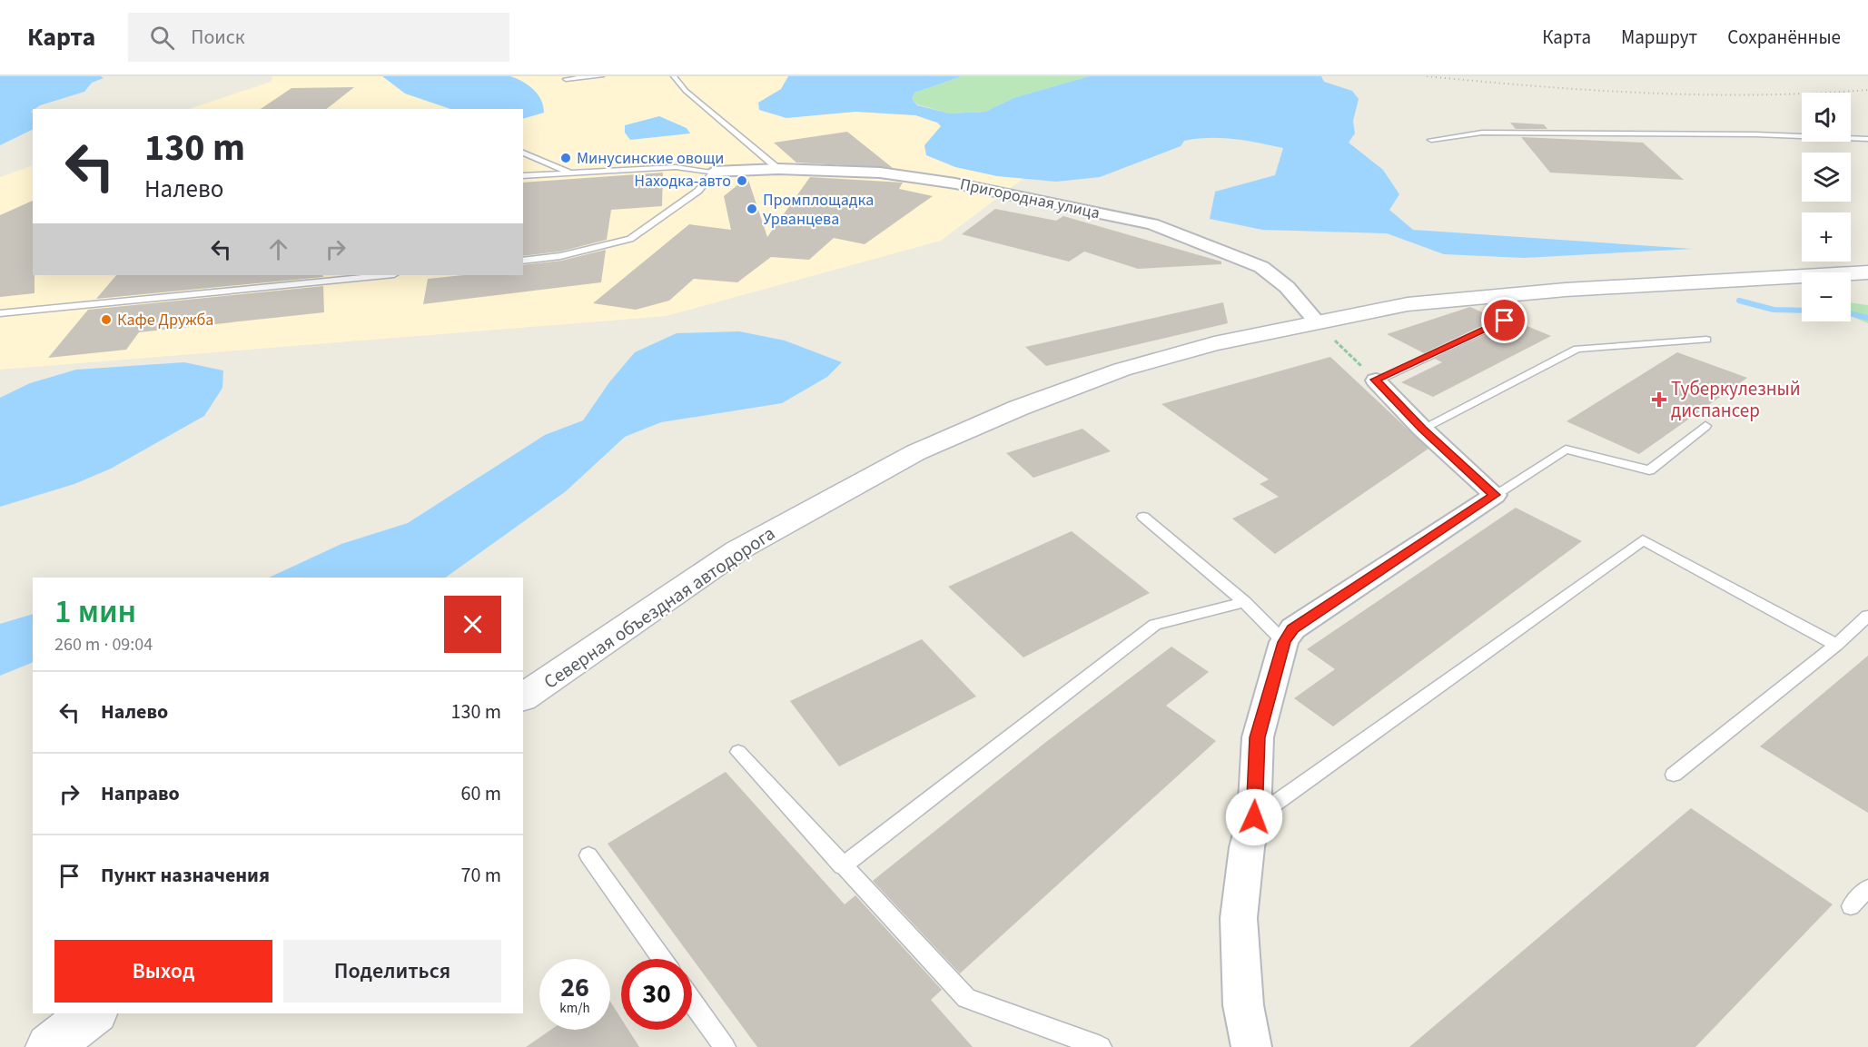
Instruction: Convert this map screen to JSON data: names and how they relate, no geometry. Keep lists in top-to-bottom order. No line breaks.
{"streets":{"street":["Пригородная улица","Северная объездная автодорога"]},"crossings":[["Пригородная улица","Северная объездная автодорога"]],"places":{"other":["Минусинские овощи","Находка-авто","Промплощадка Урванцева","Кафе Дружба"],"health":["Туберкулезный диспансер"]},"page":{"header":"Карта","search":"Поиск","nav":["Карта","Маршрут","Сохранённые"],"map_buttons":["+","−"],"turn":["130 m","Налево"],"heading":["1 мин","260 m · 09:04"],"list":[{"name":"Налево","value":"130 m"},{"name":"Направо","value":"60 m"},{"name":"Пункт назначения","value":"70 m"}],"buttons":["Выход","Поделиться"],"speed":"26 km/h","limit":"30"}}
